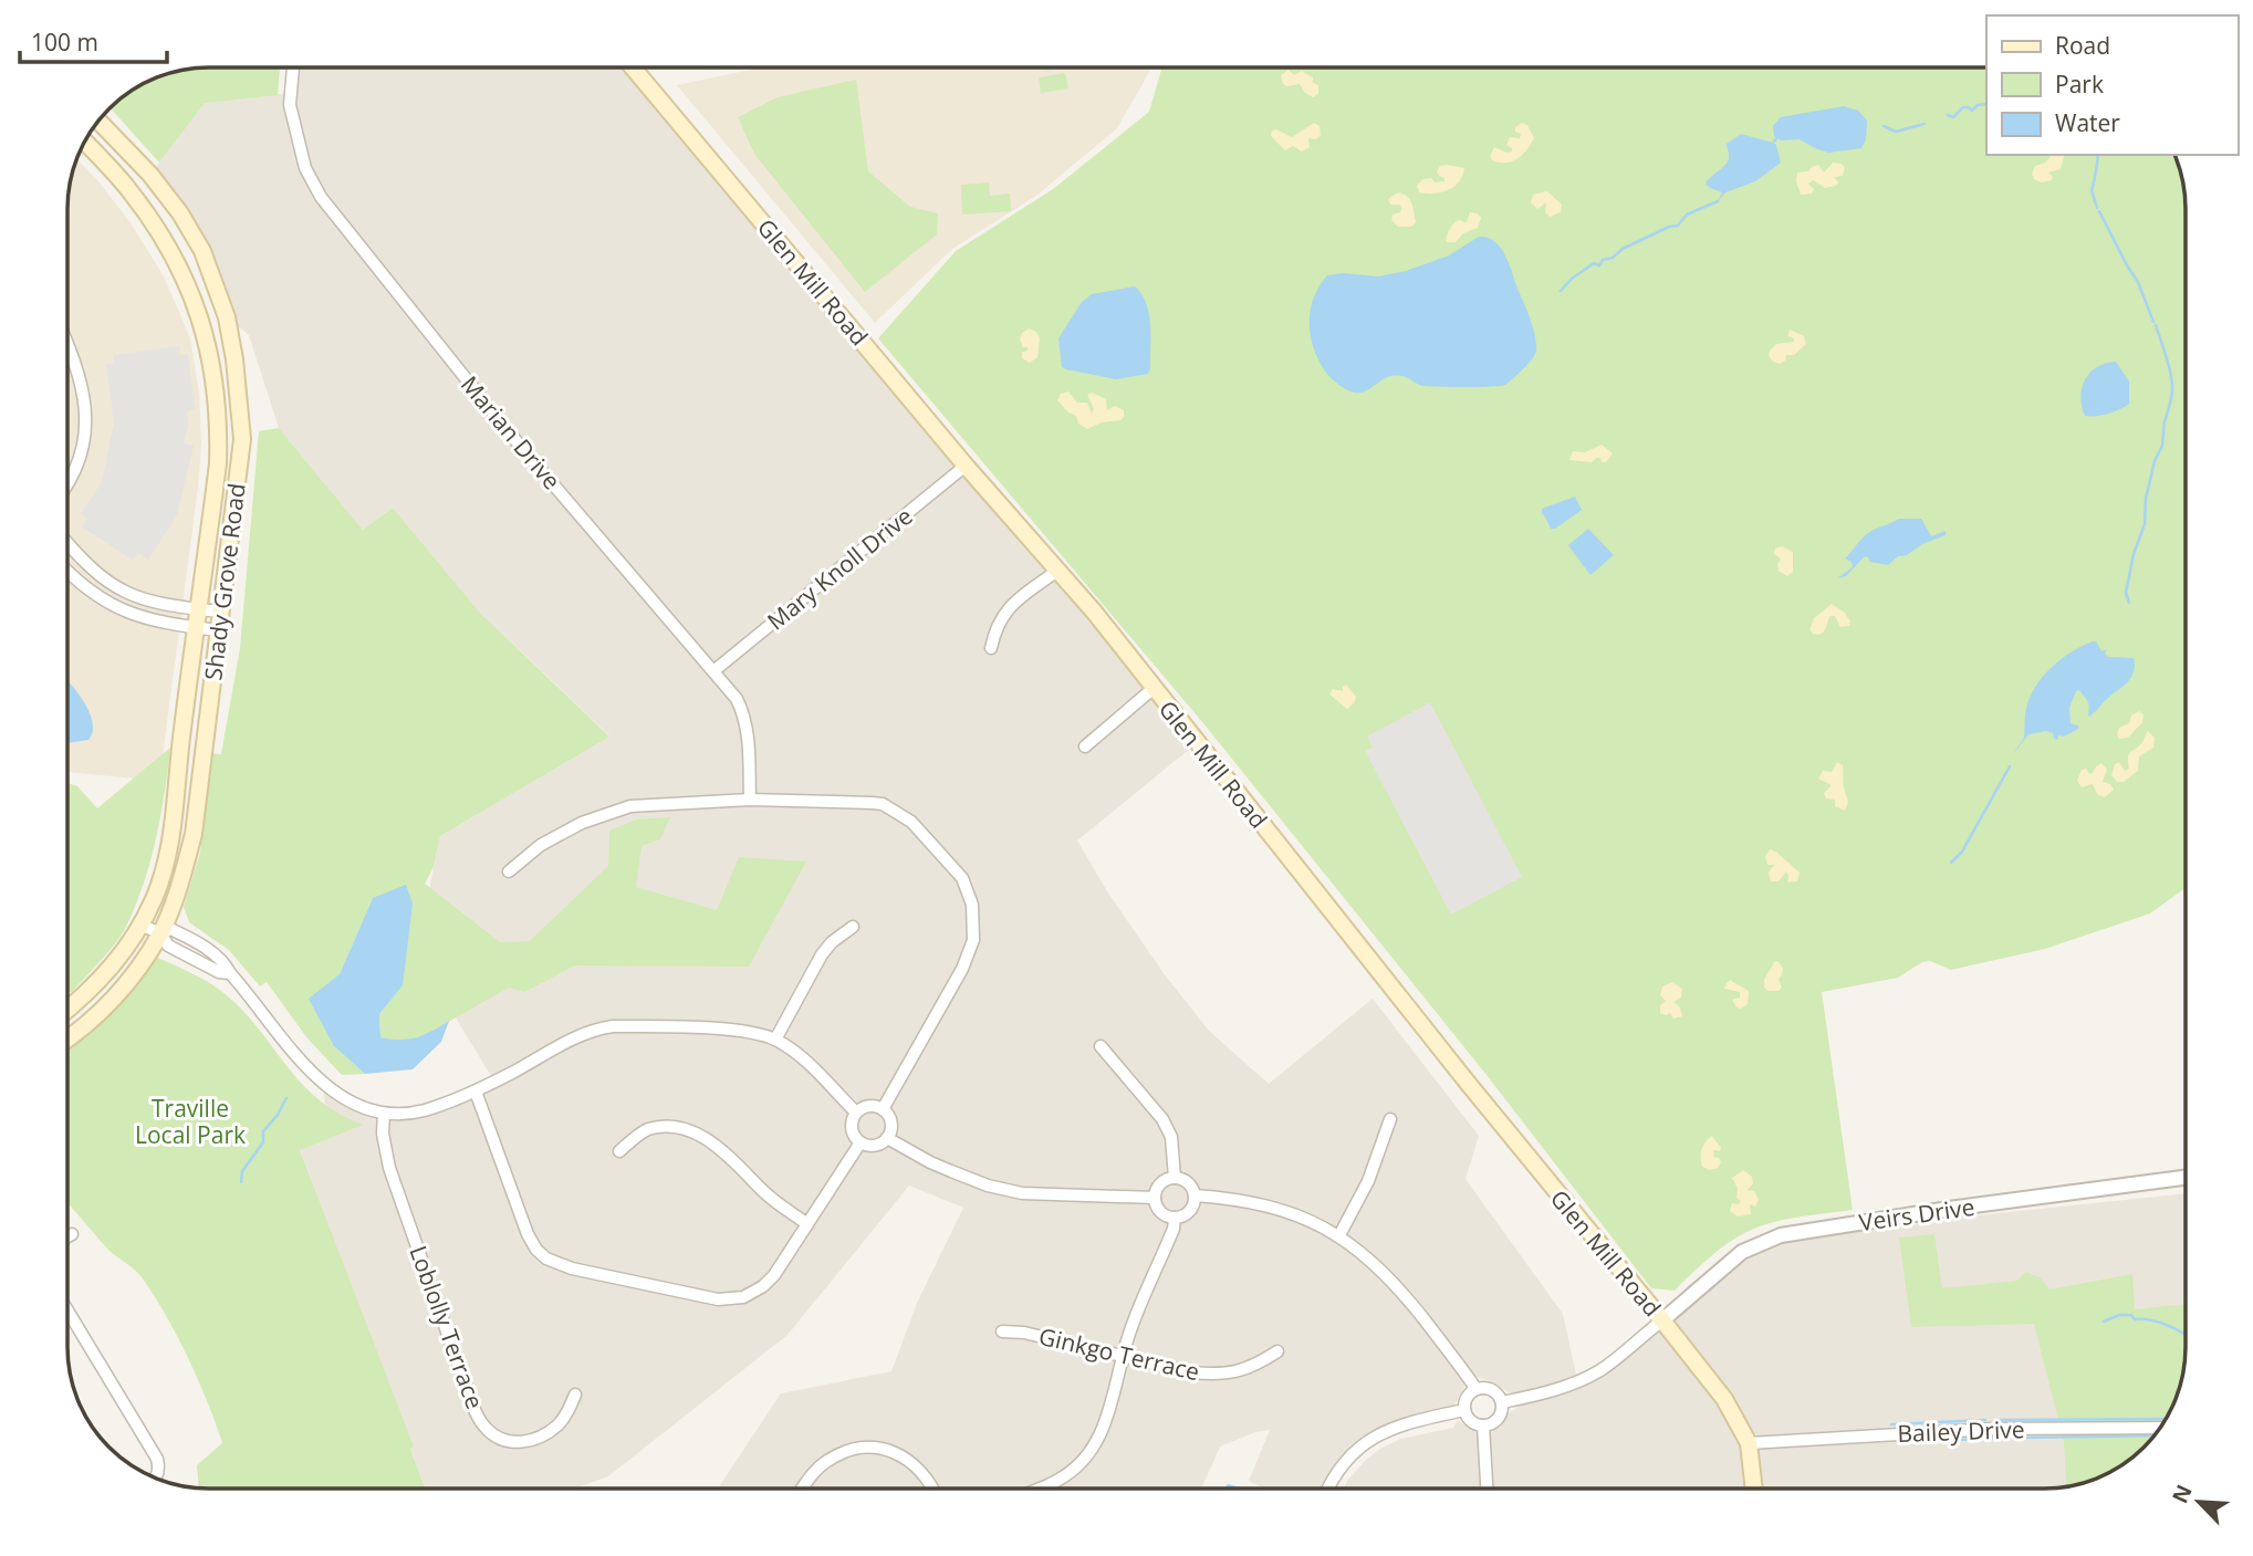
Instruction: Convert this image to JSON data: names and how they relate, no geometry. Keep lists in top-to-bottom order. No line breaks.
{"streets":{"main road":["Glen Mill Road","Shady Grove Road"],"street":["Marian Drive","Mary Knoll Drive","Veirs Drive","Loblolly Terrace","Ginkgo Terrace","Bailey Drive"]},"crossings":[["Glen Mill Road","Mary Knoll Drive"],["Glen Mill Road","Veirs Drive"],["Glen Mill Road","Bailey Drive"],["Marian Drive","Mary Knoll Drive"]],"parks":["Traville Local Park"],"legend":["Road","Park","Water"],"scale_bar":"100 m","north":"top left"}
